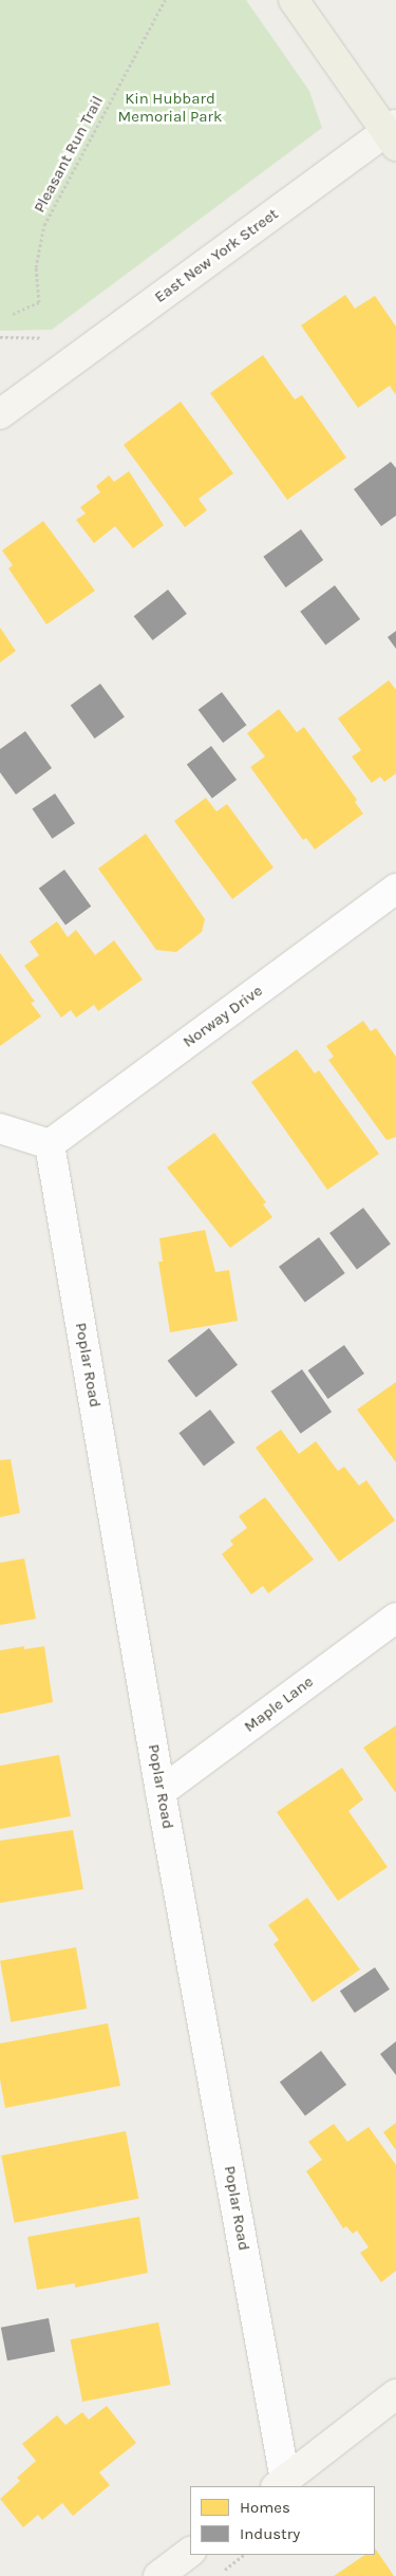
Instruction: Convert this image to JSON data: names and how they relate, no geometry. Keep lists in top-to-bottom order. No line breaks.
{"streets":{"main road":["East New York Street"],"street":["Norway Drive","Poplar Road","Maple Lane"],"path":["Pleasant Run Trail"]},"crossings":[["Norway Drive","Poplar Road"],["Poplar Road","Maple Lane"]],"parks":["Kin Hubbard Memorial Park"],"legend":["Homes","Industry"]}
